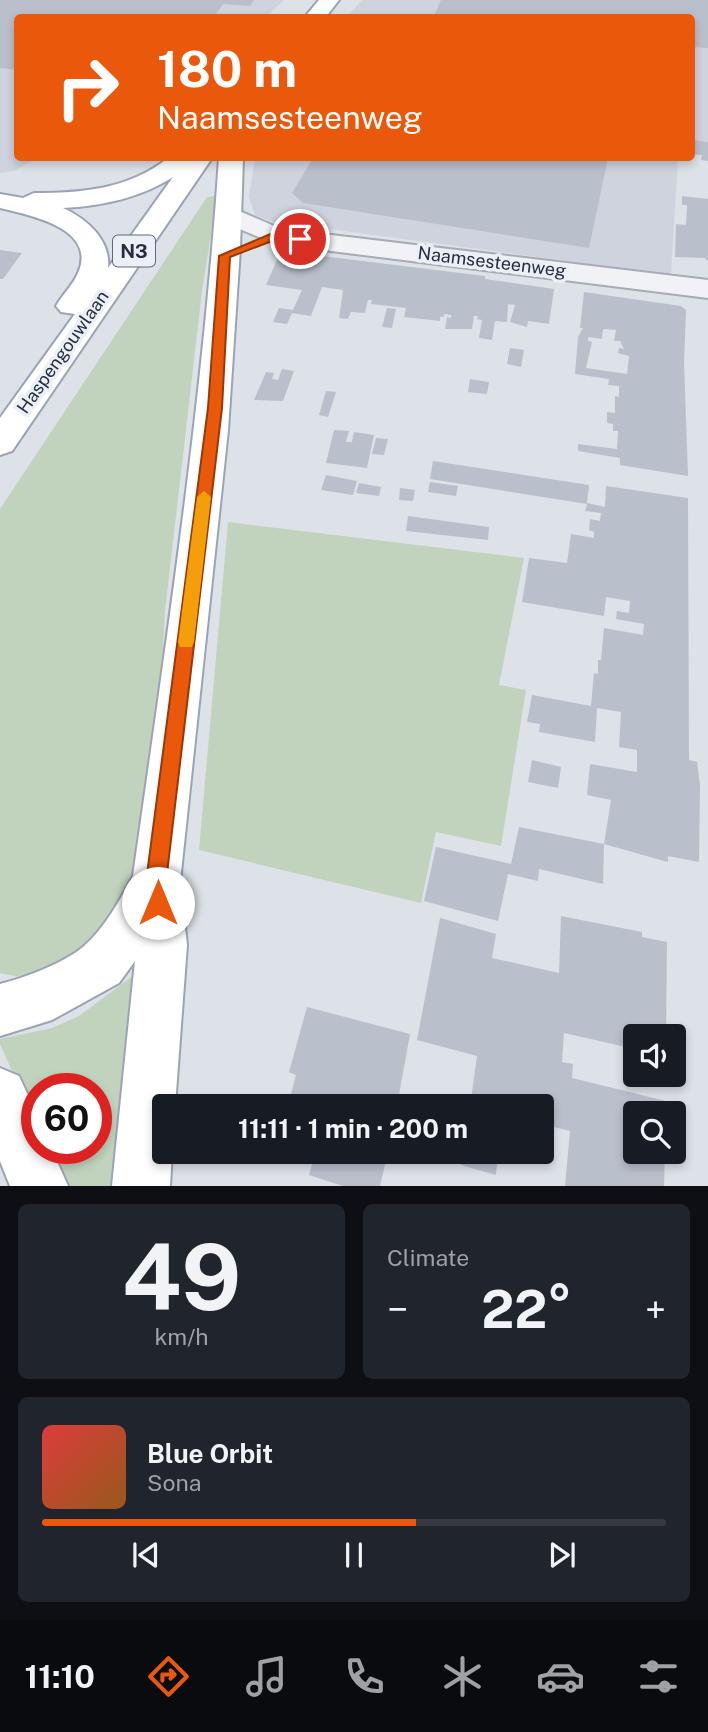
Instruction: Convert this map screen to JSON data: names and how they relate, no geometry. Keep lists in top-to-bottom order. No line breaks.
{"streets":{"main road":["N3","Haspengouwlaan"],"street":["Naamsesteenweg"]},"page":{"turn":["180 m","Naamsesteenweg"],"limit":"60","trip":"11:11 · 1 min · 200 m","tile":[["49","km/h"],"Climate"],"heat":["−","22°","+"],"song":["Blue Orbit","Sona"],"tabs":"11:10"}}
